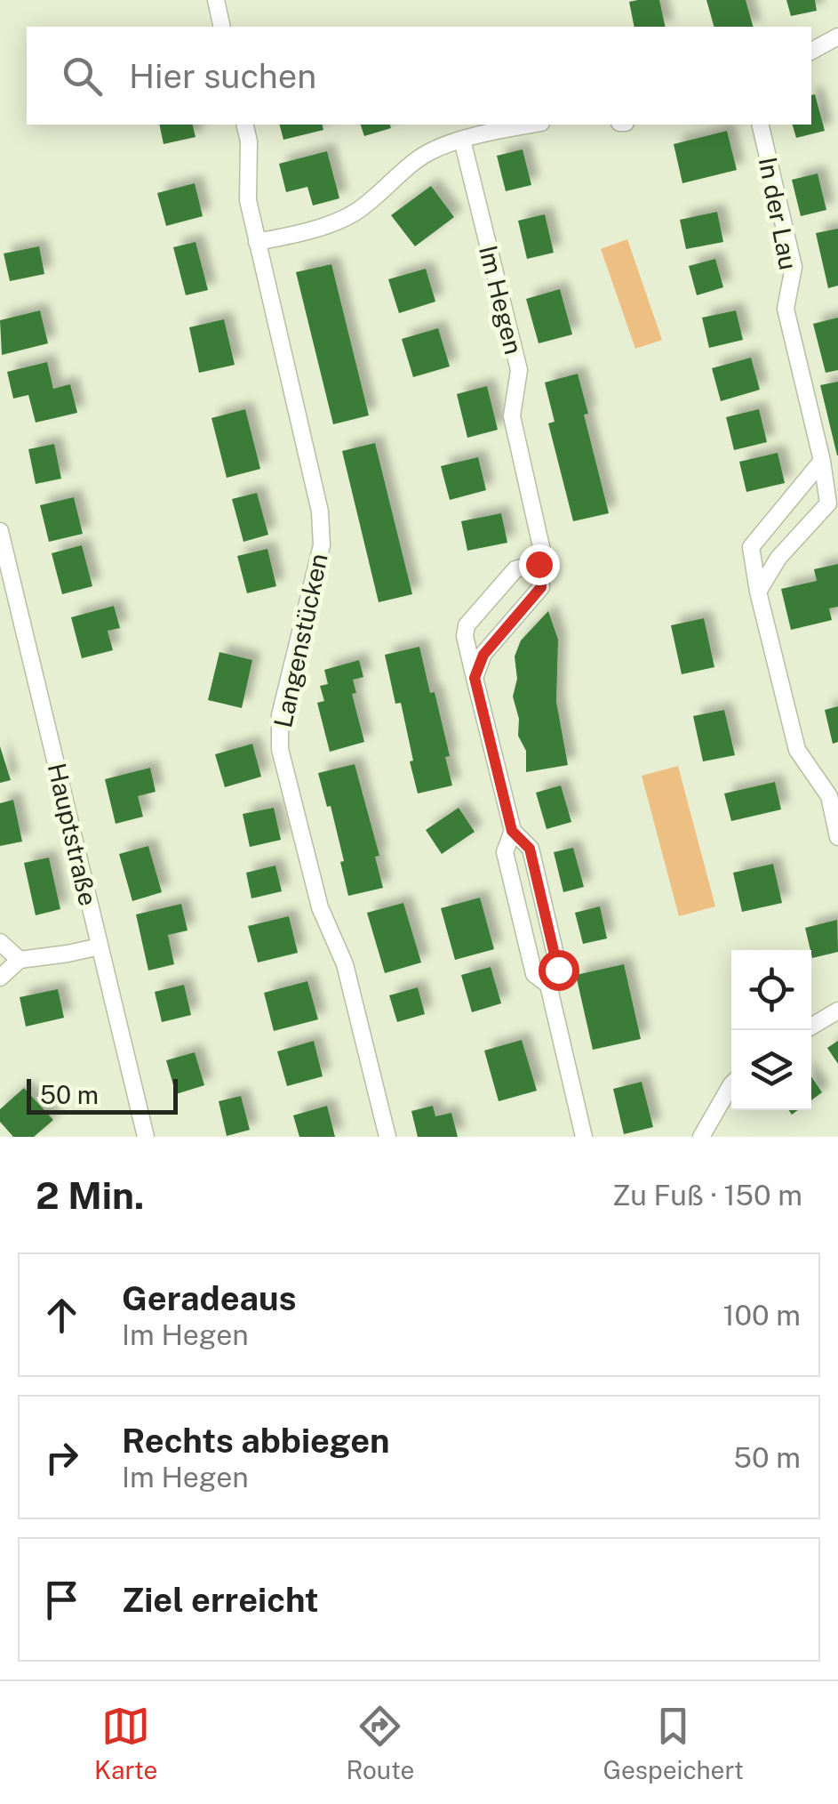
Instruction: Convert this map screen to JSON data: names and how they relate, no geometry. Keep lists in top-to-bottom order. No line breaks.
{"streets":{"street":["In der Lau","Im Hegen","Langenstücken","Hauptstraße"]},"scale_bar":"50 m","page":{"search":"Hier suchen","scale":"50 m","heading":["2 Min.","Zu Fuß · 150 m"],"list":[["Geradeaus","Im Hegen","100 m"],["Rechts abbiegen","Im Hegen","50 m"],"Ziel erreicht"],"nav":["Karte","Route","Gespeichert"]}}
